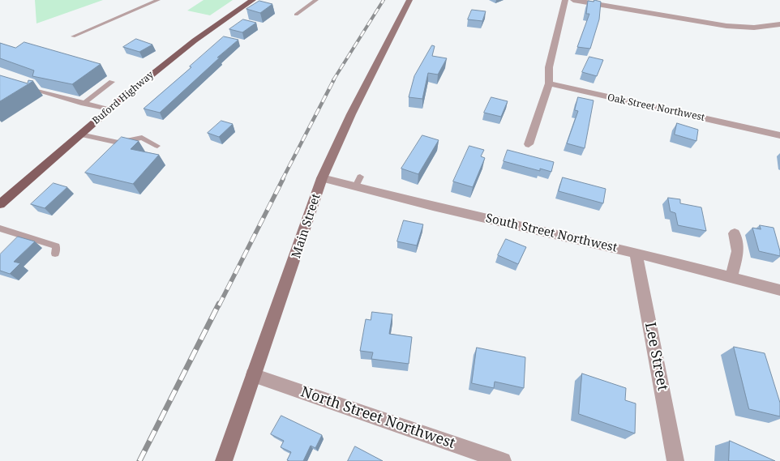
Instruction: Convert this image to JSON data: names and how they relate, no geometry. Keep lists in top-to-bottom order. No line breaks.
{"streets":{"main road":["Buford Highway"],"street":["Oak Street Northwest","Main Street","South Street Northwest","Lee Street","North Street Northwest"]},"crossings":[["Main Street","South Street Northwest"],["Main Street","North Street Northwest"],["South Street Northwest","Lee Street"]]}
